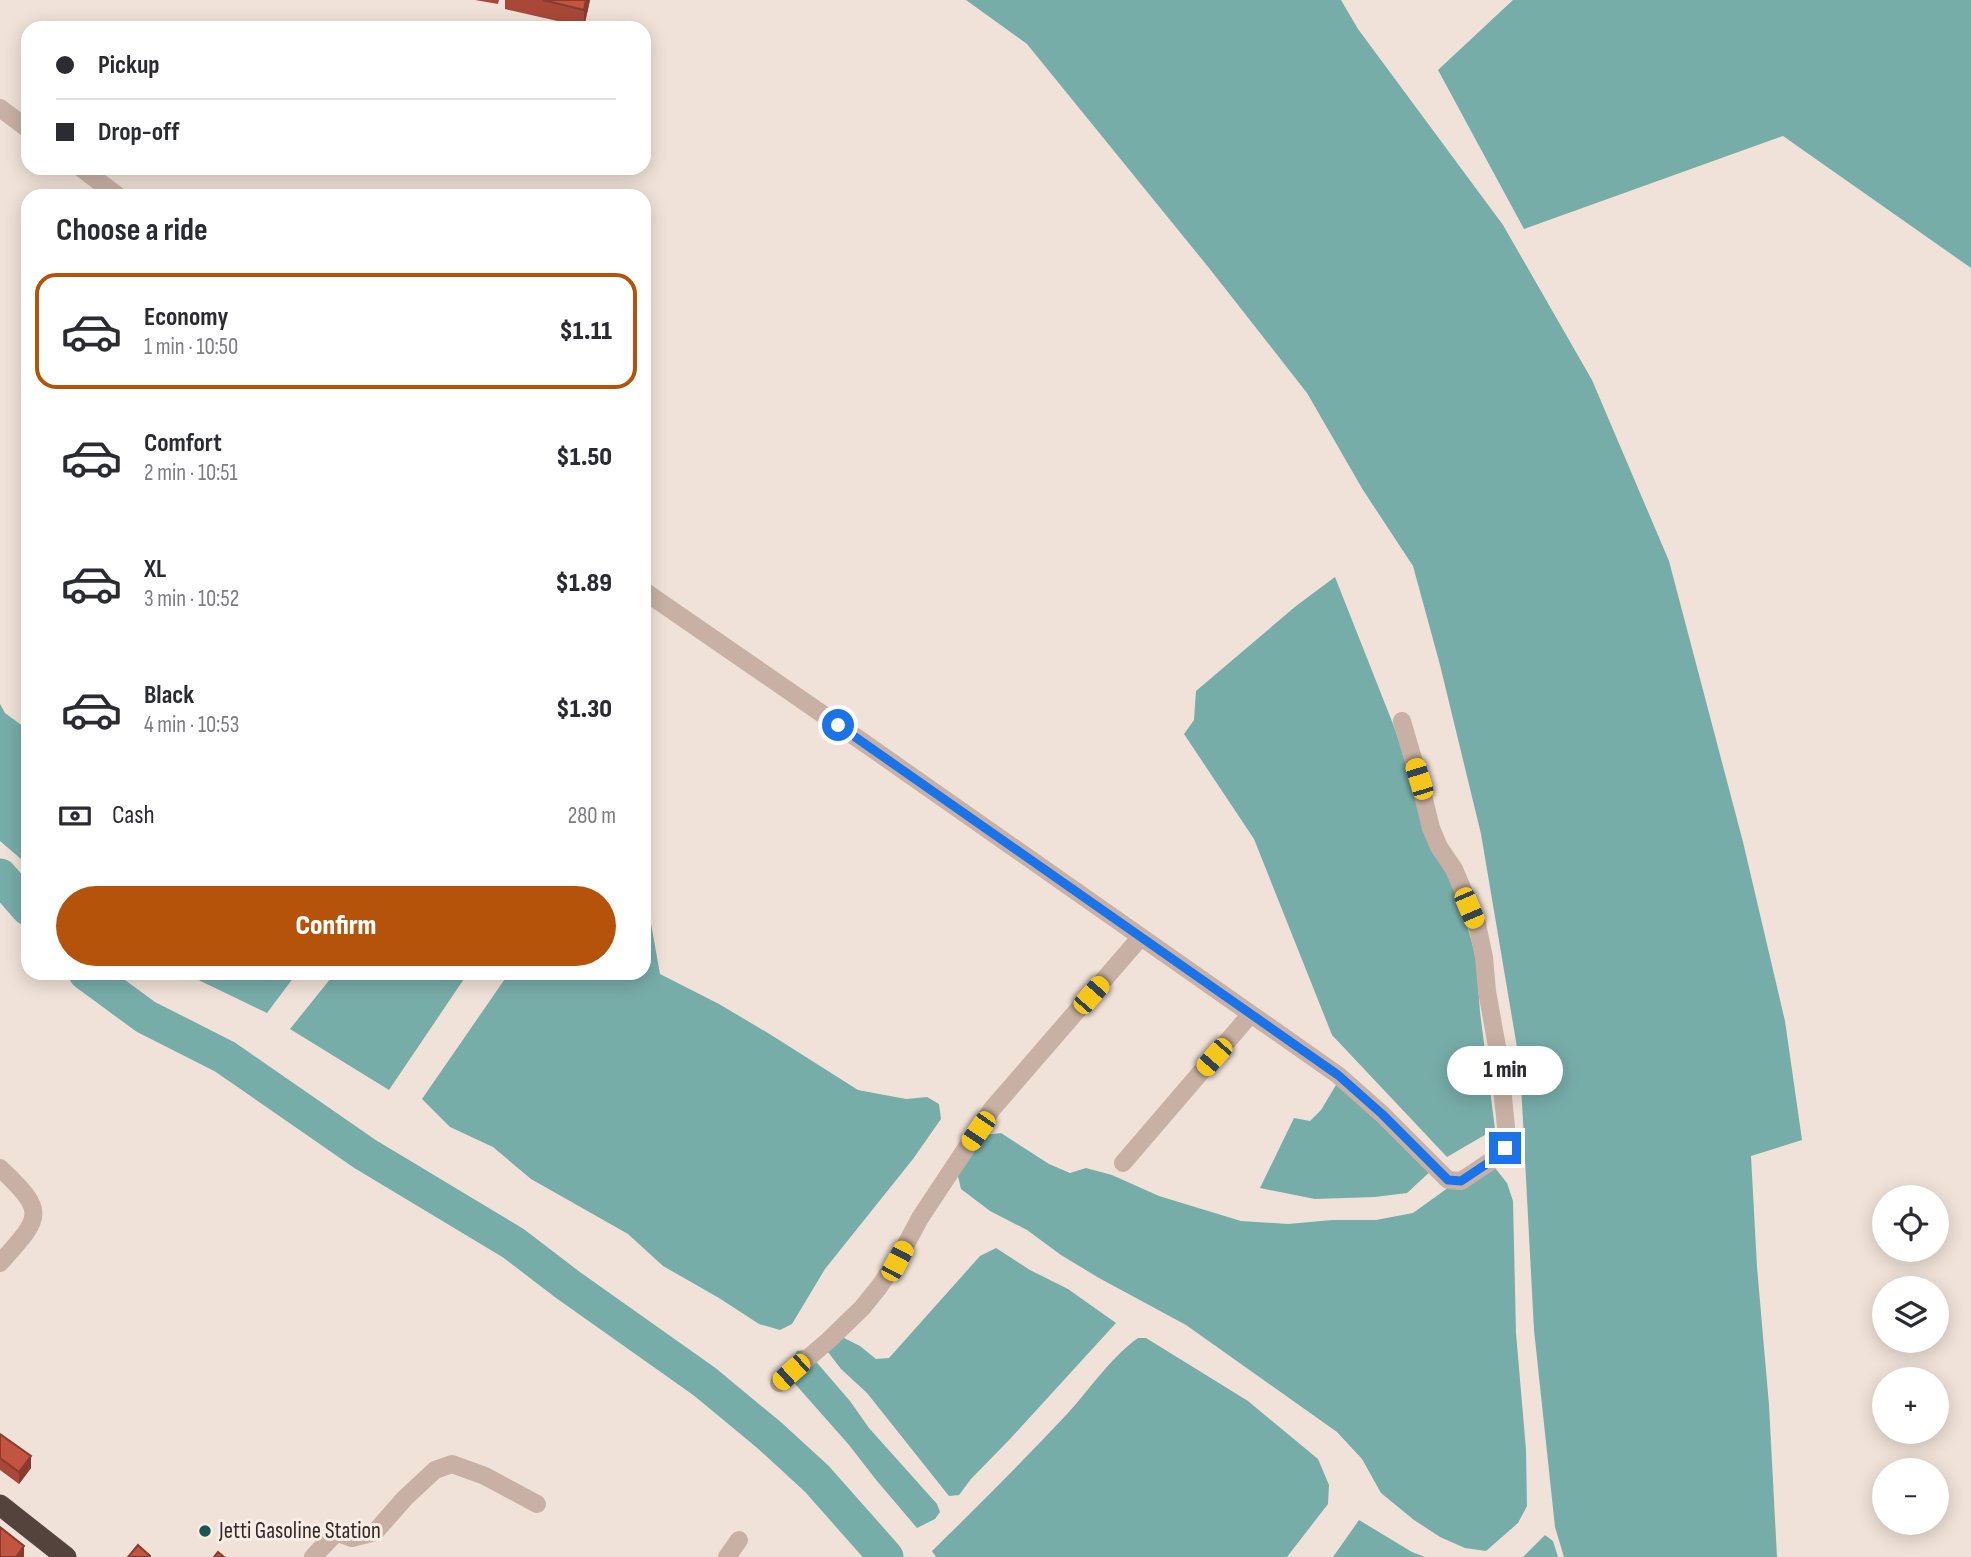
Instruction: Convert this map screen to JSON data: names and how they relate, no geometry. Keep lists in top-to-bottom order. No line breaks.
{"places":["Jetti Gasoline Station"],"page":{"banner":["Pickup","Drop-off"],"heading":"Choose a ride","list":[{"name":"Economy","note":"1 min · 10:50","value":"$1.11"},{"name":"Comfort","note":"2 min · 10:51","value":"$1.50"},{"name":"XL","note":"3 min · 10:52","value":"$1.89"},{"name":"Black","note":"4 min · 10:53","value":"$1.30"}],"pay":["Cash","280 m"],"buttons":"Confirm","bubble":"1 min","map_buttons":["+","−"]}}
